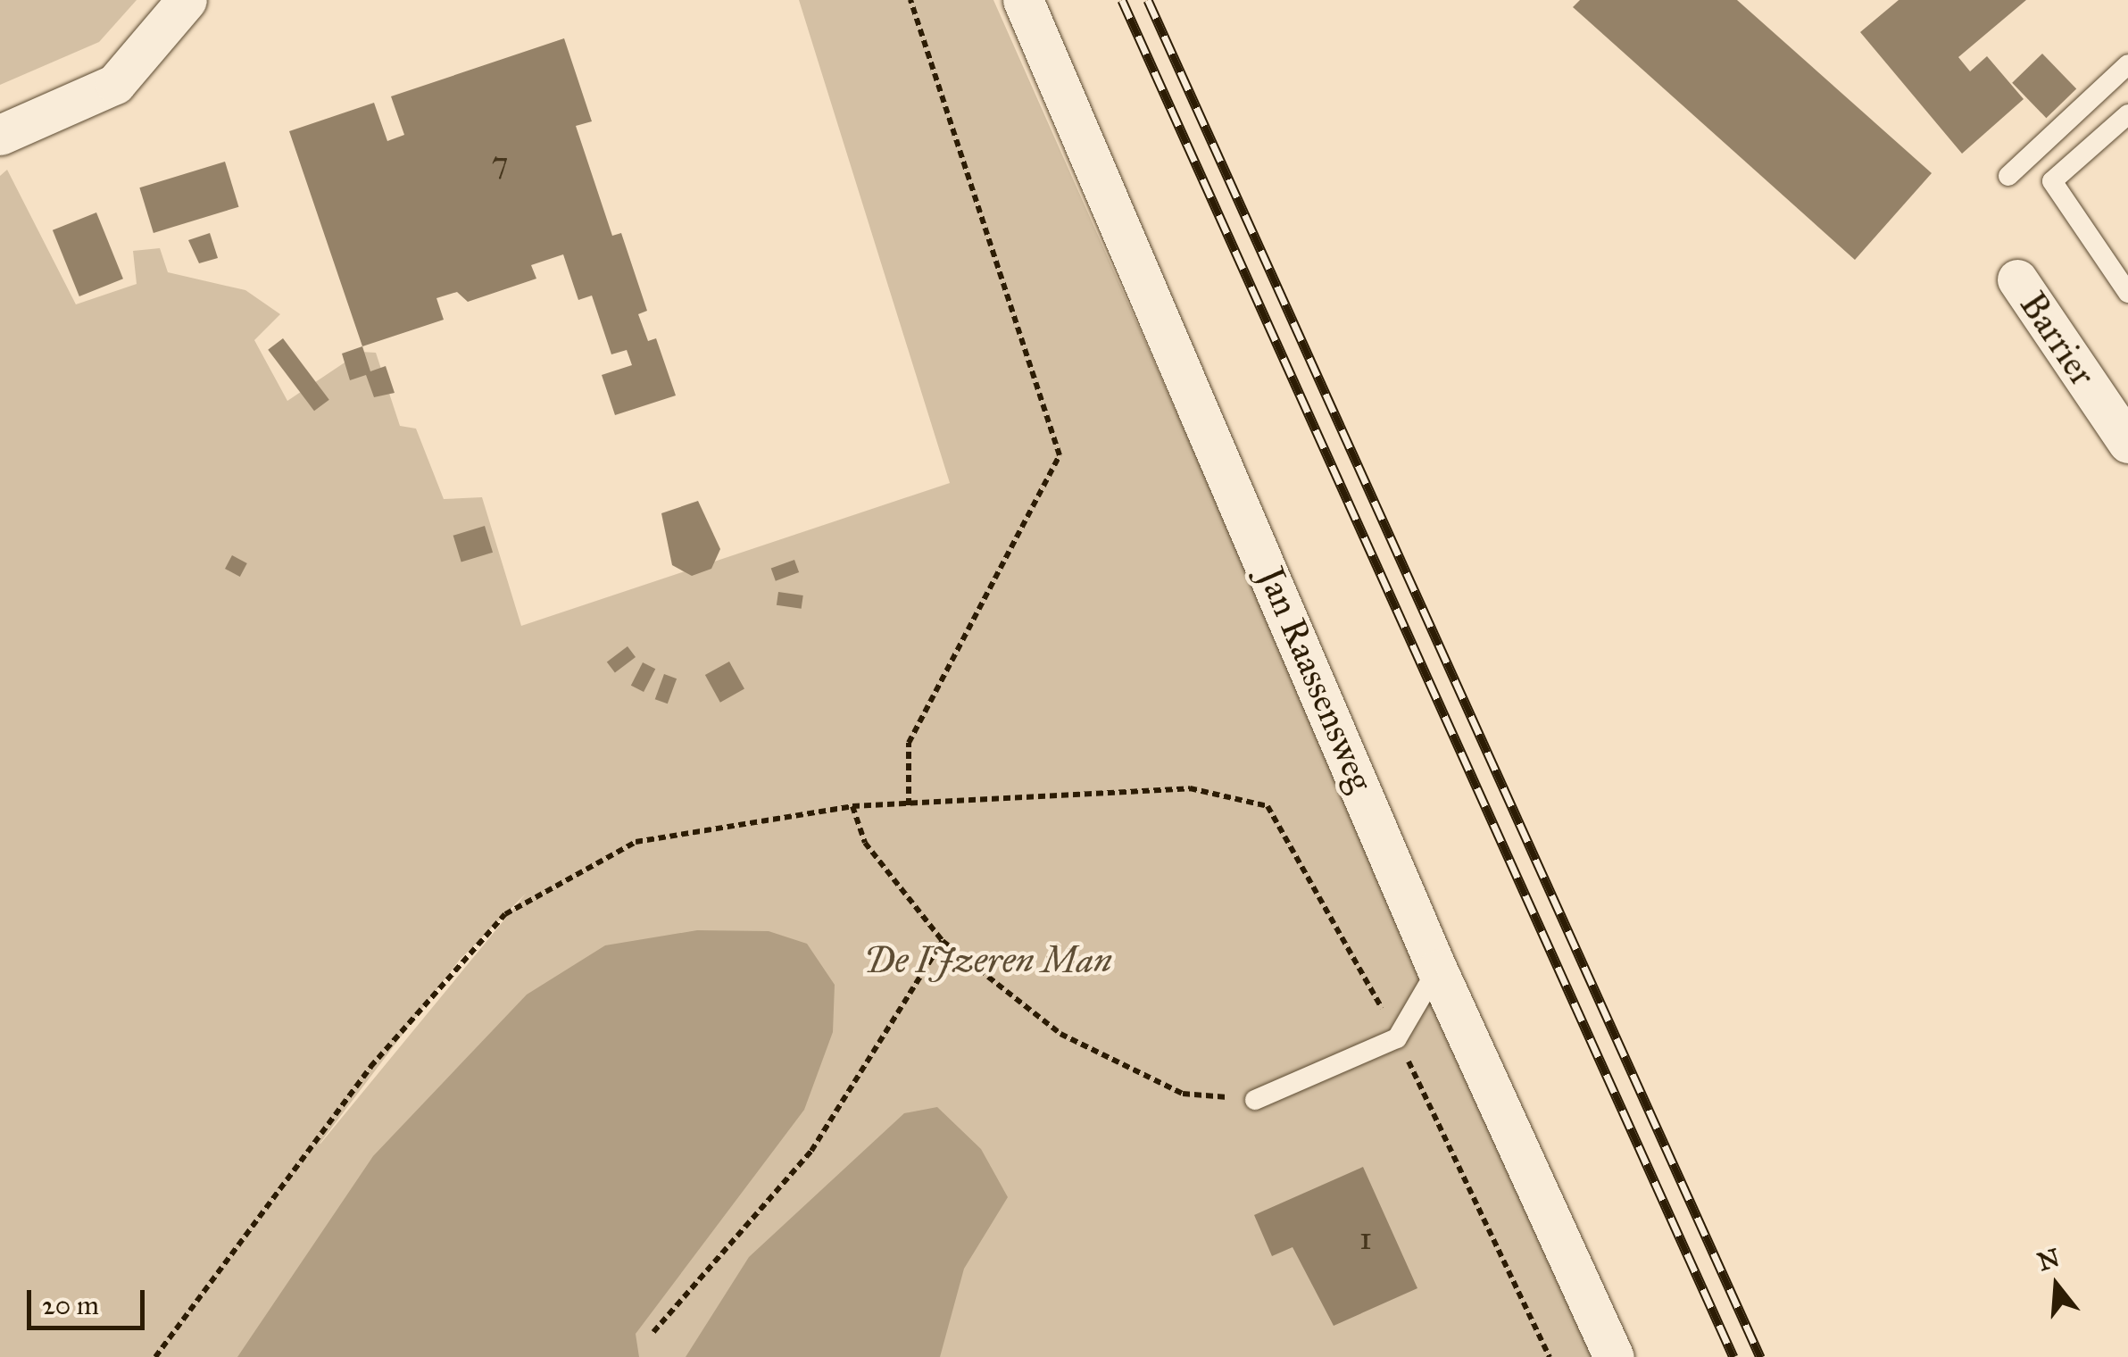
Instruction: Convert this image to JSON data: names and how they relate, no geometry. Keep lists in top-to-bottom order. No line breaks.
{"streets":{"street":["Barrier","Jan Raassensweg"]},"parks":["De IJzeren Man"],"house_numbers":["7","1"],"scale_bar":"20 m","north":"top"}
